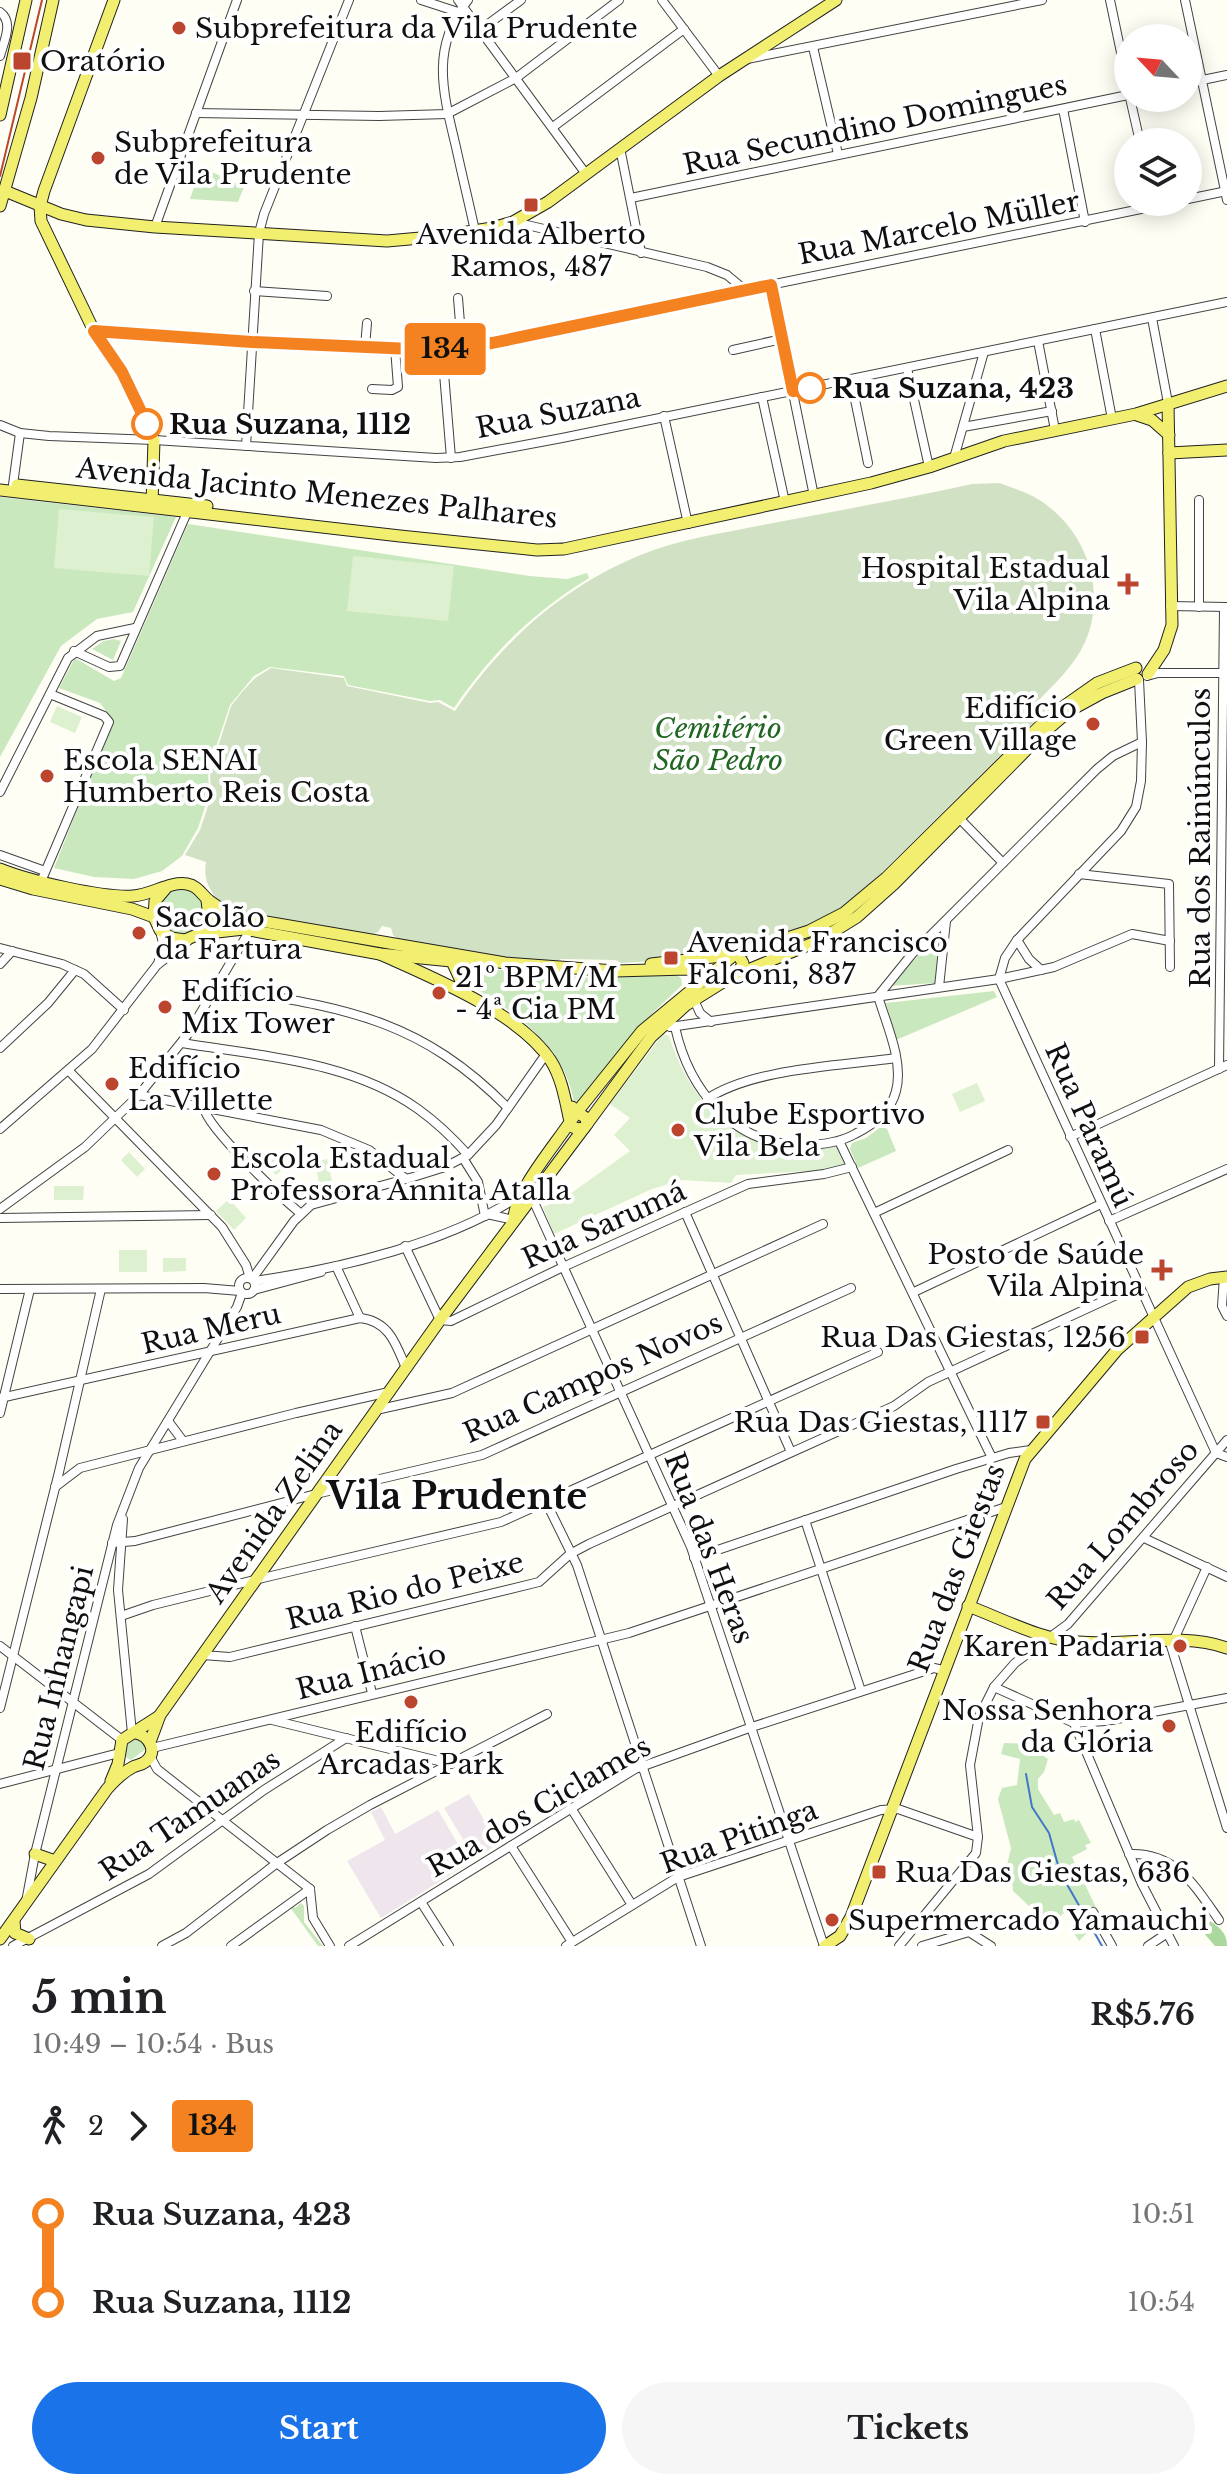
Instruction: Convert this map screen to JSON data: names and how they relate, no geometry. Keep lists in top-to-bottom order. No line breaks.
{"streets":{"main road":["Avenida Jacinto Menezes Palhares","Avenida Zelina","Rua das Giestas"],"street":["Rua Secundino Domingues","Rua Marcelo Müller","Rua Suzana","Rua dos Rainúnculos","Rua Paramú","Rua Sarumá","Rua Meru","Rua Campos Novos","Rua Lombroso","Rua das Heras","Rua Rio do Peixe","Rua Inhangapi","Rua Inácio","Rua dos Ciclames","Rua Tamuanas","Rua Pitinga"]},"crossings":[["Rua Paramú","Rua Lombroso"],["Rua Paramú","Rua das Giestas"],["Rua Paramú","Rua Rio do Peixe"],["Rua Sarumá","Avenida Zelina"],["Rua Sarumá","Rua das Heras"],["Rua Meru","Rua Inhangapi"],["Rua Campos Novos","Avenida Zelina"],["Rua Campos Novos","Rua das Heras"],["Rua Campos Novos","Rua Inhangapi"],["Avenida Zelina","Rua das Heras"],["Avenida Zelina","Rua Rio do Peixe"],["Avenida Zelina","Rua Inácio"],["Rua das Heras","Rua das Giestas"],["Rua das Heras","Rua Rio do Peixe"],["Rua das Heras","Rua Inácio"],["Rua das Heras","Rua dos Ciclames"],["Rua das Heras","Rua Pitinga"],["Rua das Giestas","Rua Inácio"],["Rua das Giestas","Rua dos Ciclames"],["Rua das Giestas","Rua Pitinga"]],"districts":["Vila Prudente"],"parks":["Cemitério São Pedro"],"places":{"other":["Subprefeitura da Vila Prudente","Subprefeitura de Vila Prudente","Rua Suzana, 423","Rua Suzana, 1112","Edifício Green Village","Escola SENAI Humberto Reis Costa","Sacolão da Fartura","21º BPM/M - 4ª Cia PM","Edifício Mix Tower","Edifício La Villette","Clube Esportivo Vila Bela","Escola Estadual Professora Annita Atalla","Karen Padaria","Edifício Arcadas Park","Nossa Senhora da Glória","Supermercado Yamauchi"],"transit":["Oratório","Avenida Alberto Ramos, 487","Avenida Francisco Falconi, 837","Rua Das Giestas, 1256","Rua Das Giestas, 1117","Rua Das Giestas, 636"],"health":["Hospital Estadual Vila Alpina","Posto de Saúde Vila Alpina"]},"lines":["bus line 134"],"north":"top left","page":{"on_map":"134","heading":["5 min","10:49 – 10:54 · Bus","R$5.76"],"legs":["2","134"],"list":[{"name":"Rua Suzana, 423","value":"10:51"},{"name":"Rua Suzana, 1112","value":"10:54"}],"buttons":["Start","Tickets"]}}
